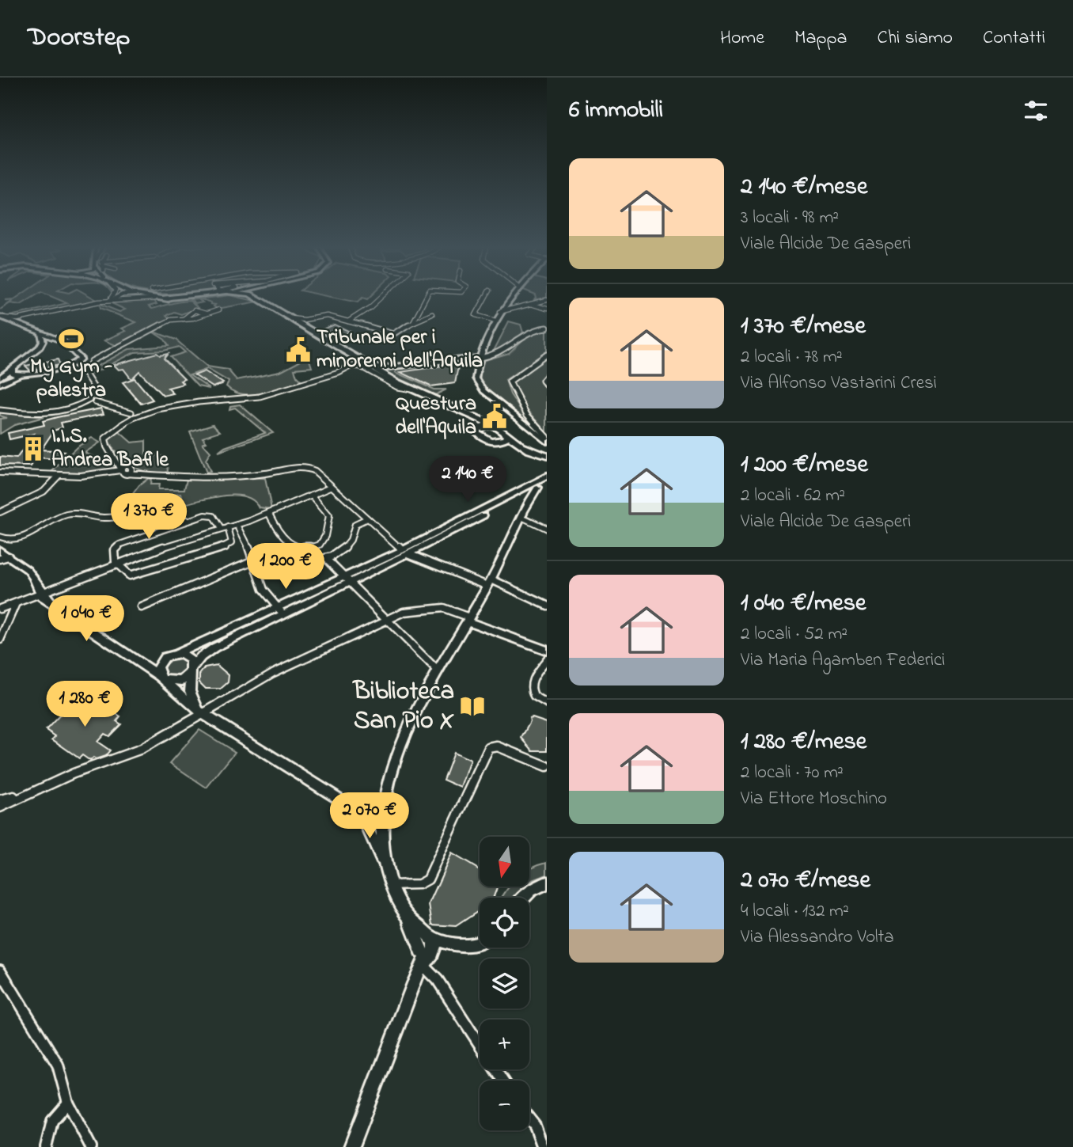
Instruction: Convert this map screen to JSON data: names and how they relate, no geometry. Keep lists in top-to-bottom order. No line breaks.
{"places":{"sports":["My Gym - palestra"],"public building":["Tribunale per i minorenni dell'Aquila","Questura dell'Aquila"],"building":["I.I.S. Andrea Bafile"],"library":["Biblioteca San Pio X"]},"north":"bottom","page":{"header":"Doorstep","nav":["Home","Mappa","Chi siamo","Contatti"],"heading":"6 immobili","list":[{"name":"2 140 €/mese","note":"3 locali · 98 m² · Viale Alcide De Gasperi"},{"name":"1 370 €/mese","note":"2 locali · 78 m² · Via Alfonso Vastarini Cresi"},{"name":"1 200 €/mese","note":"2 locali · 62 m² · Viale Alcide De Gasperi"},{"name":"1 040 €/mese","note":"2 locali · 52 m² · Via Maria Agamben Federici"},{"name":"1 280 €/mese","note":"2 locali · 70 m² · Via Ettore Moschino"},{"name":"2 070 €/mese","note":"4 locali · 132 m² · Via Alessandro Volta"}],"price":["2 140 €","1 370 €","1 200 €","1 040 €","1 280 €","2 070 €"],"map_buttons":["+","−"]}}
